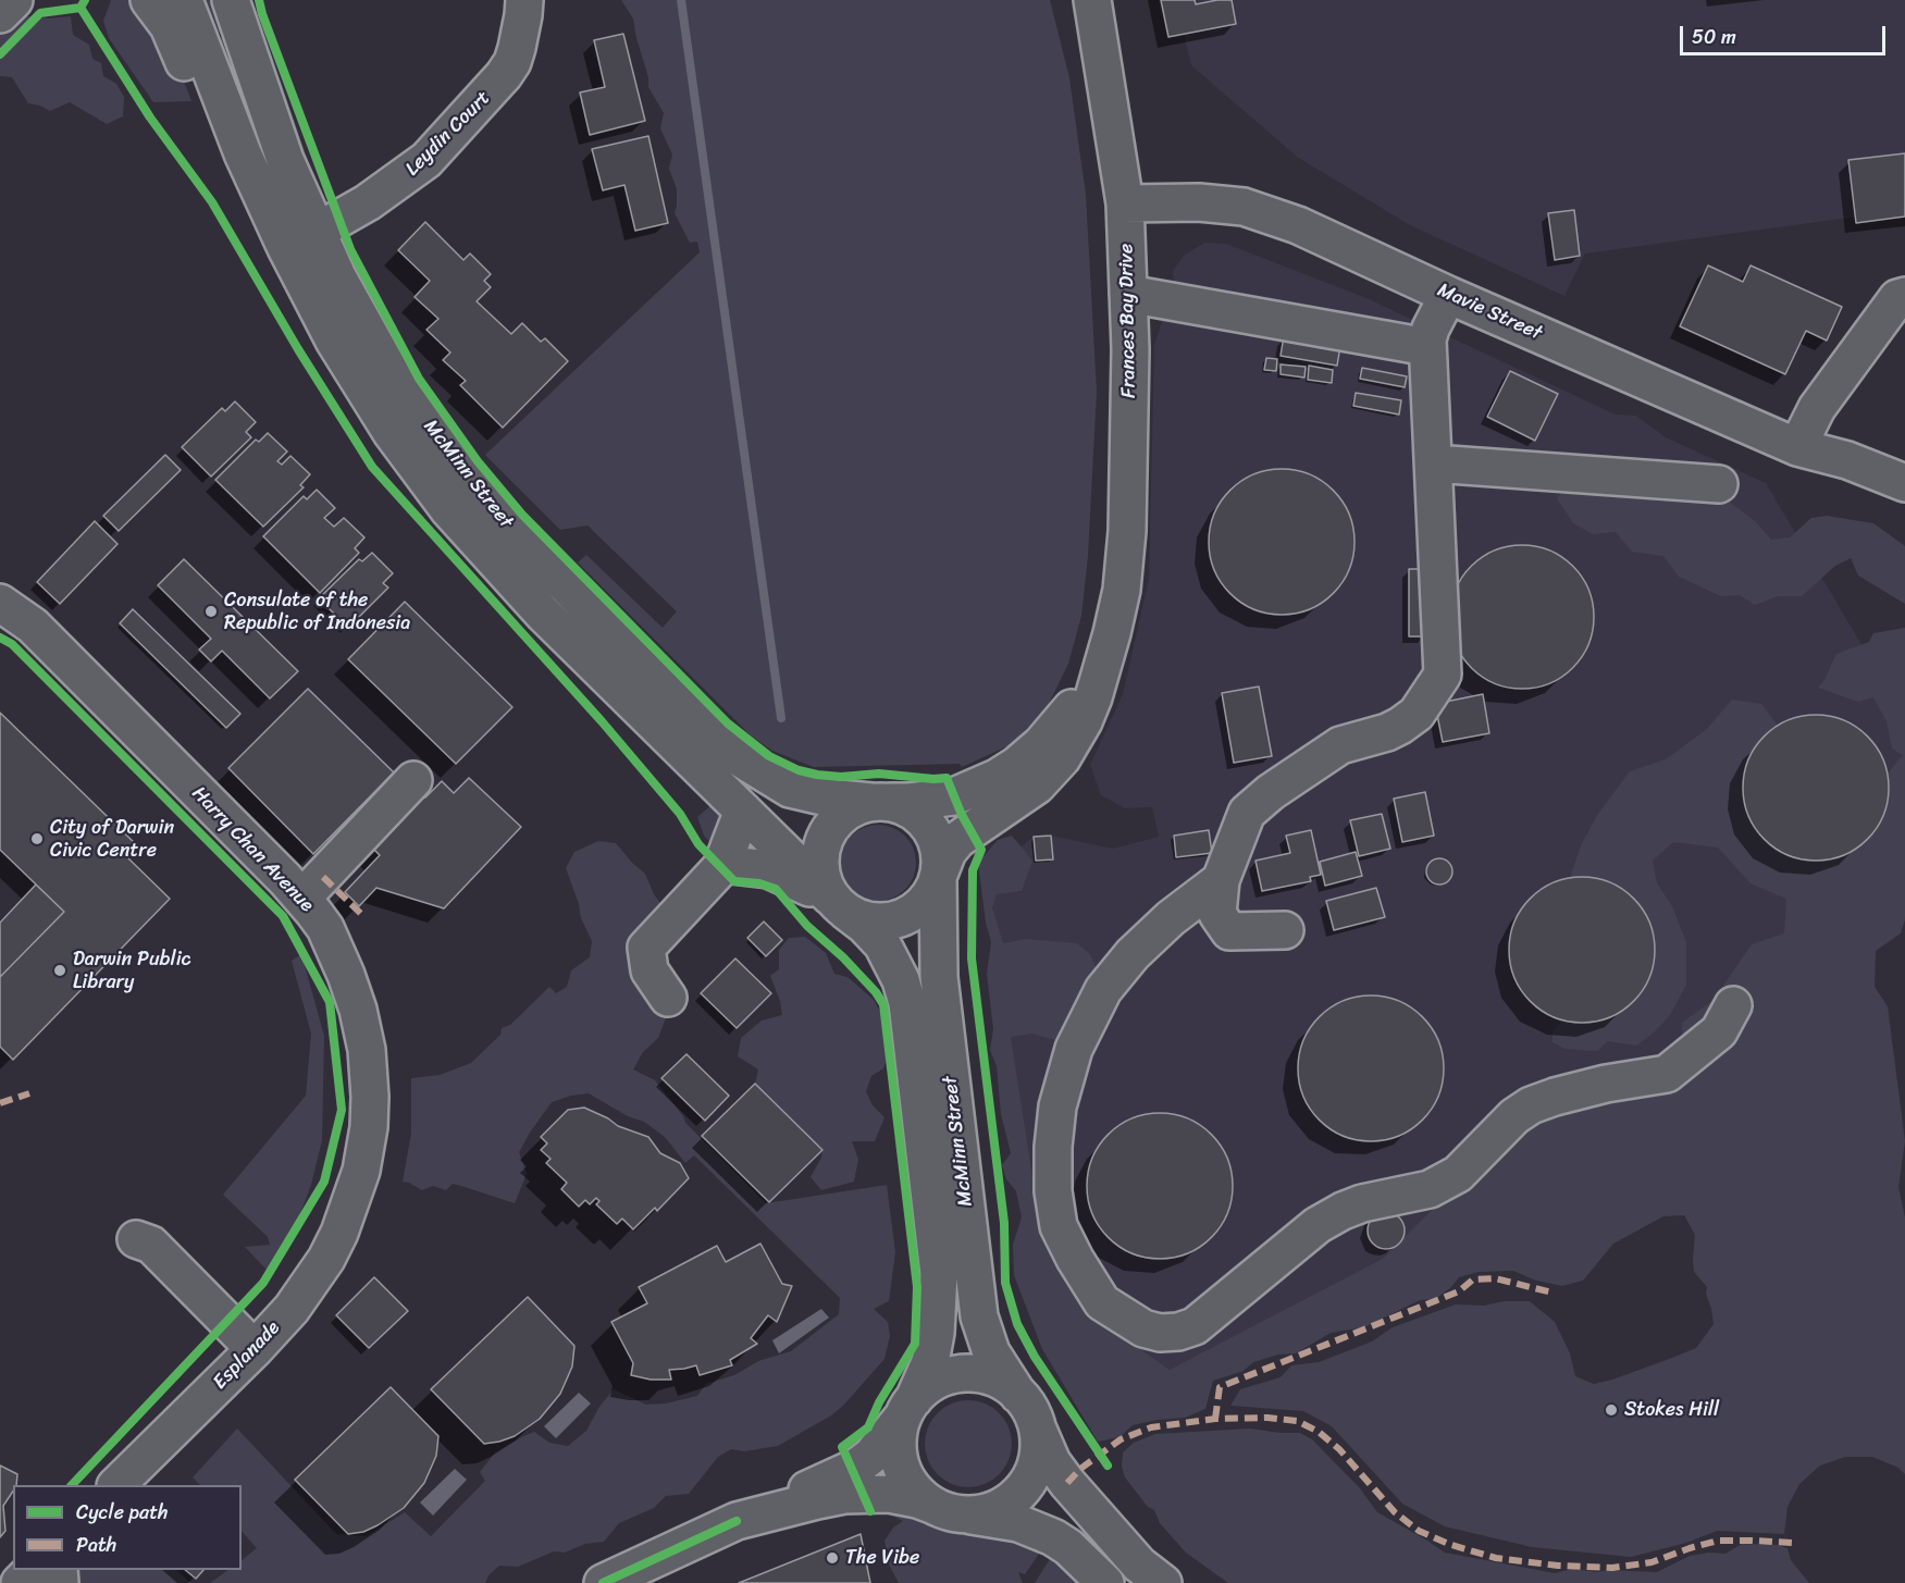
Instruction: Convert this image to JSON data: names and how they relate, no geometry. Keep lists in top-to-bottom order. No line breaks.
{"streets":{"street":["Leydin Court","Mavie Street","Frances Bay Drive","McMinn Street","Harry Chan Avenue","Esplanade"]},"crossings":[["Leydin Court","McMinn Street"],["Mavie Street","Frances Bay Drive"],["Frances Bay Drive","McMinn Street"],["Harry Chan Avenue","Esplanade"]],"places":["Consulate of the Republic of Indonesia","City of Darwin Civic Centre","Darwin Public Library","Stokes Hill","The Vibe"],"legend":["Cycle path","Path"],"scale_bar":"50 m"}
